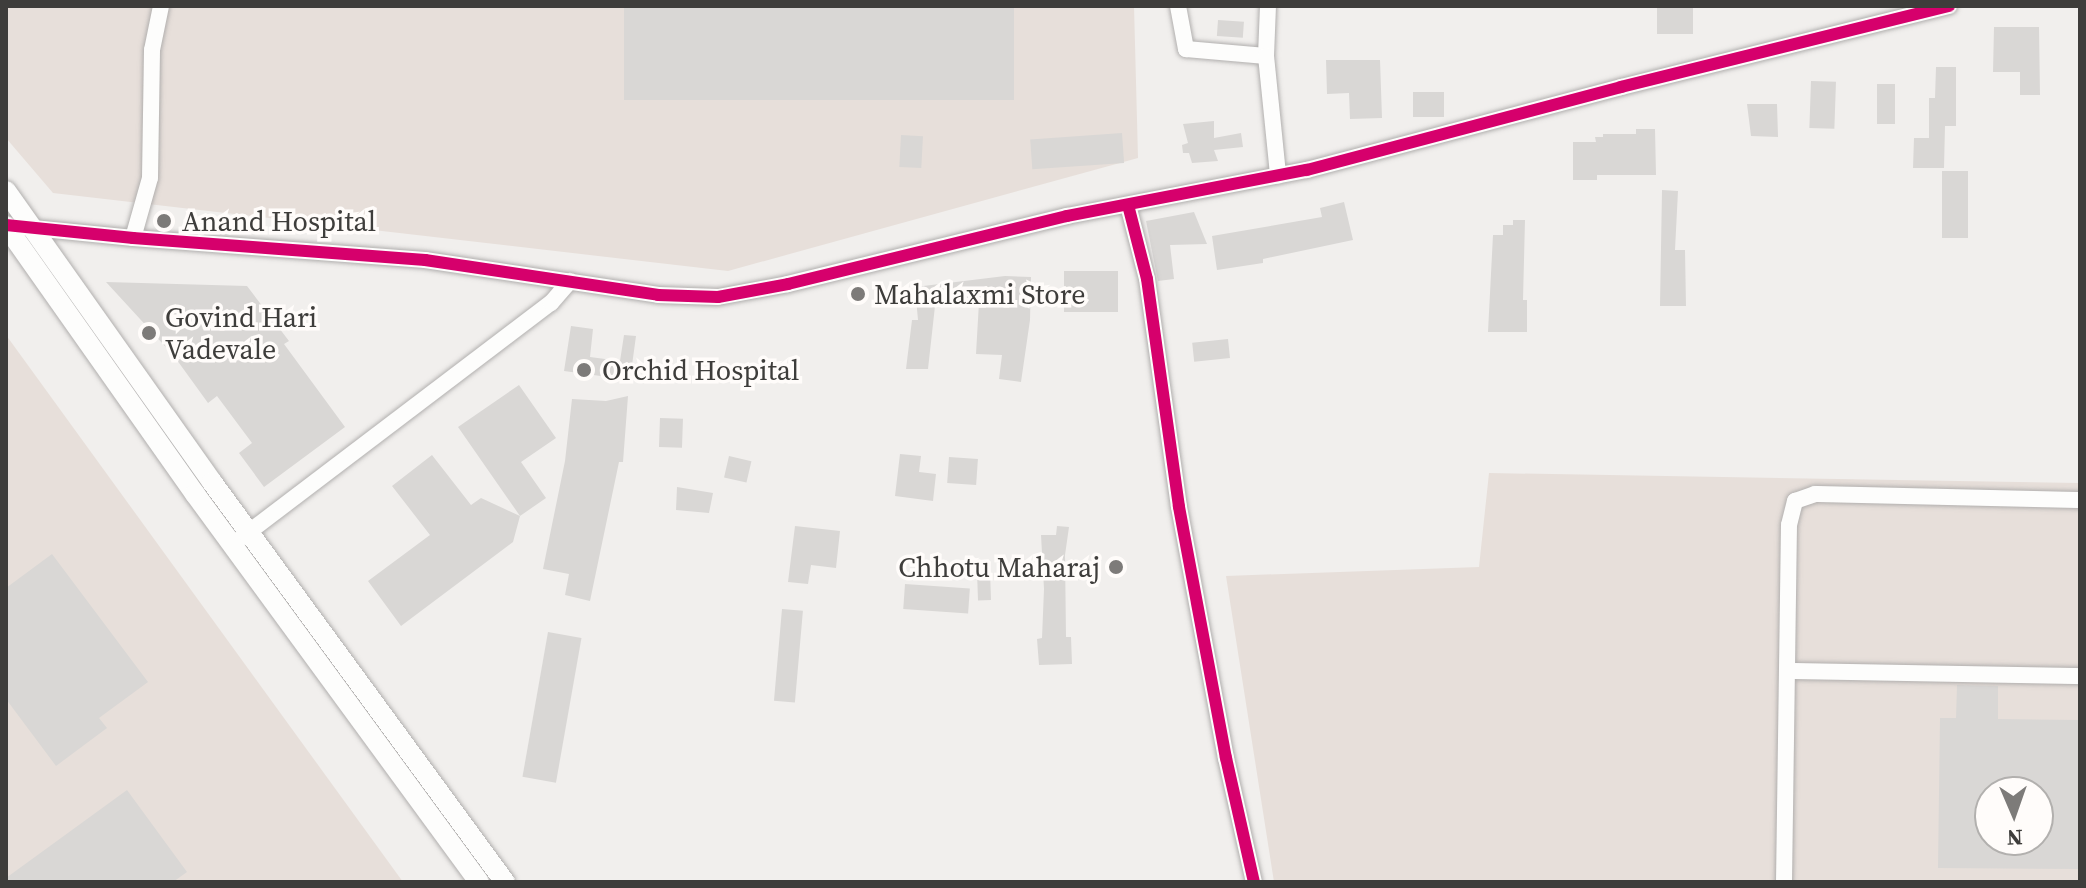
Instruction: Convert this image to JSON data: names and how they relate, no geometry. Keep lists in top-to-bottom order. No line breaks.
{"places":["Anand Hospital","Mahalaxmi Store","Govind Hari Vadevale","Orchid Hospital","Chhotu Maharaj"],"north":"bottom"}
